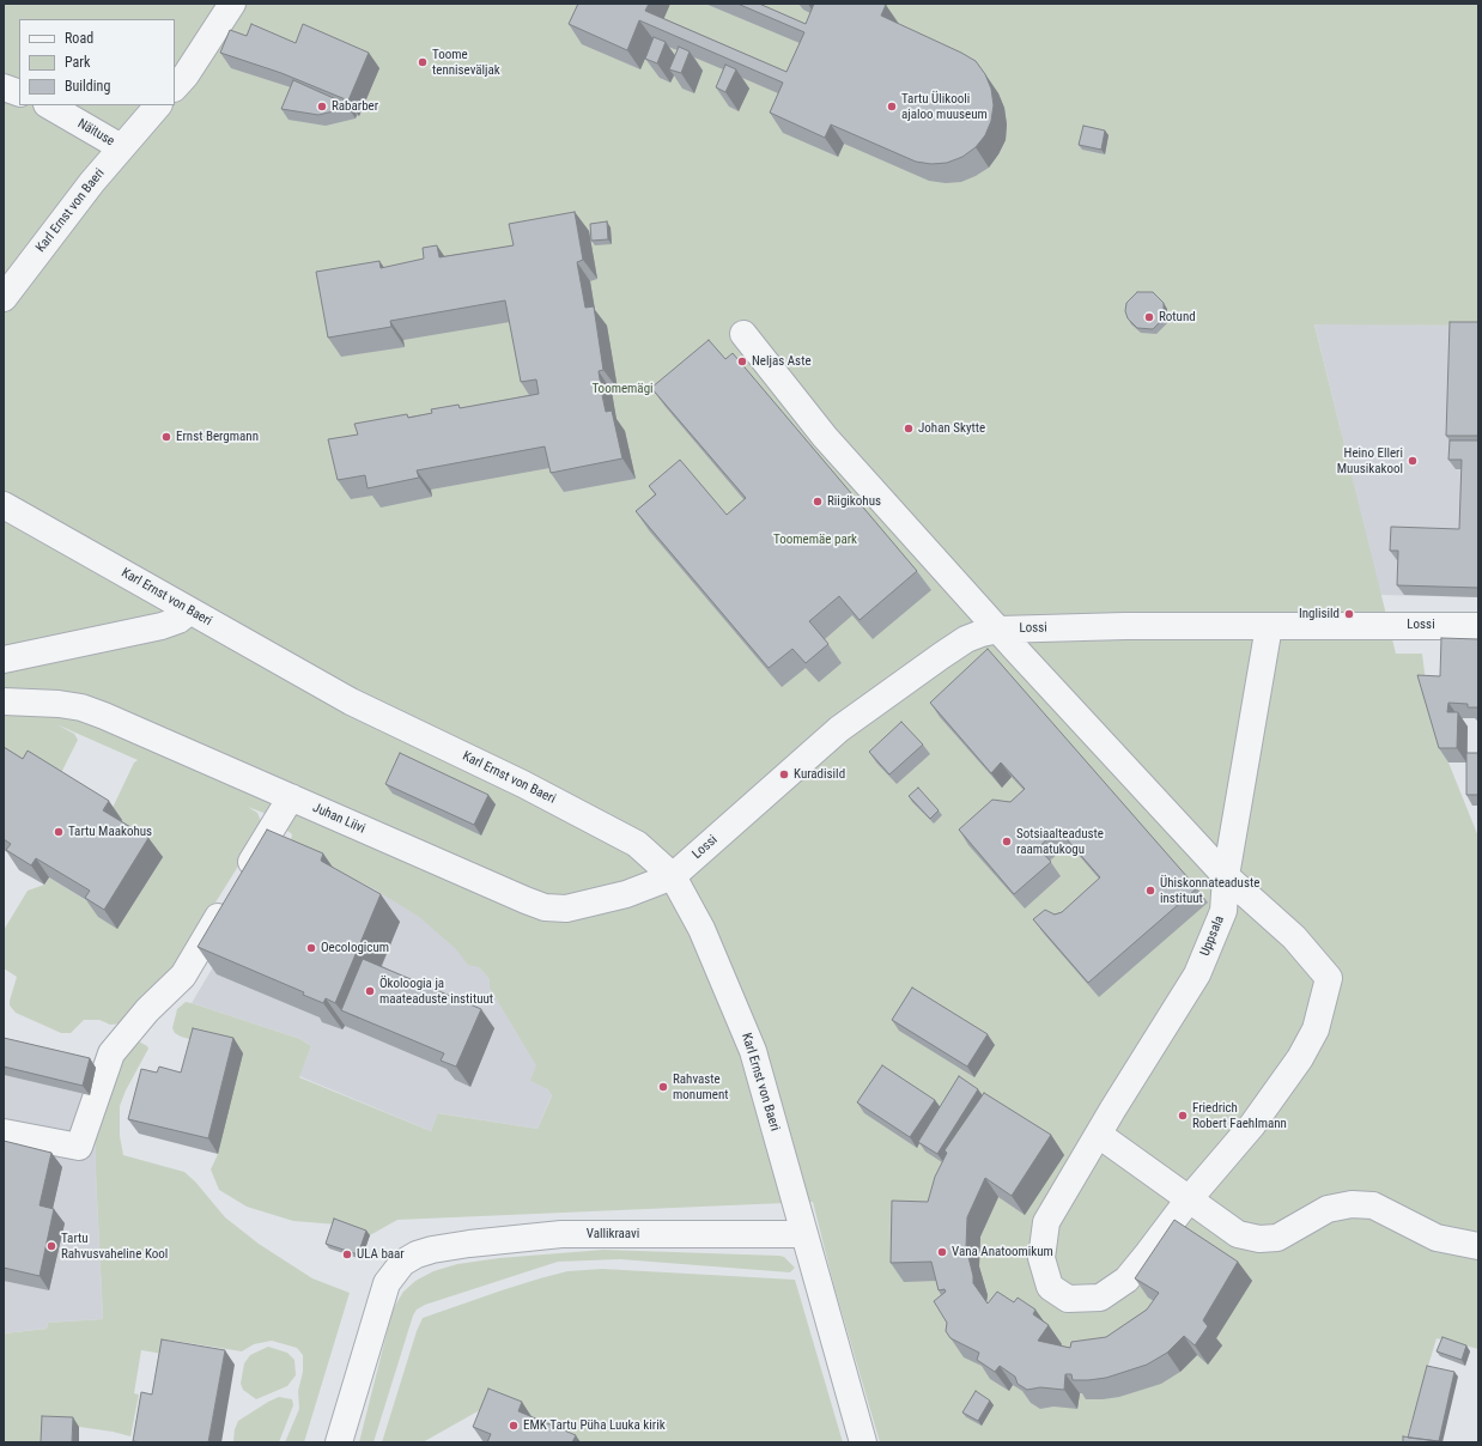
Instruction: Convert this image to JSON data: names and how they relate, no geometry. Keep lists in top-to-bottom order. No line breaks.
{"streets":{"street":["Näituse","Karl Ernst von Baeri","Lossi","Juhan Liivi","Uppsala","Vallikraavi"]},"crossings":[["Näituse","Karl Ernst von Baeri"],["Karl Ernst von Baeri","Lossi"],["Karl Ernst von Baeri","Juhan Liivi"],["Karl Ernst von Baeri","Vallikraavi"],["Lossi","Juhan Liivi"],["Lossi","Uppsala"]],"parks":["Toomemägi","Toomemäe park"],"places":["Toome tenniseväljak","Rabarber","Tartu Ülikooli ajaloo muuseum","Rotund","Neljas Aste","Johan Skytte","Ernst Bergmann","Heino Elleri Muusikakool","Riigikohus","Inglisild","Kuradisild","Tartu Maakohus","Sotsiaalteaduste raamatukogu","Ühiskonnateaduste instituut","Oecologicum","Ökoloogia ja maateaduste instituut","Rahvaste monument","Friedrich Robert Faehlmann","Tartu Rahvusvaheline Kool","Vana Anatoomikum","ULA baar","EMK Tartu Püha Luuka kirik"],"legend":["Road","Park","Building"]}
